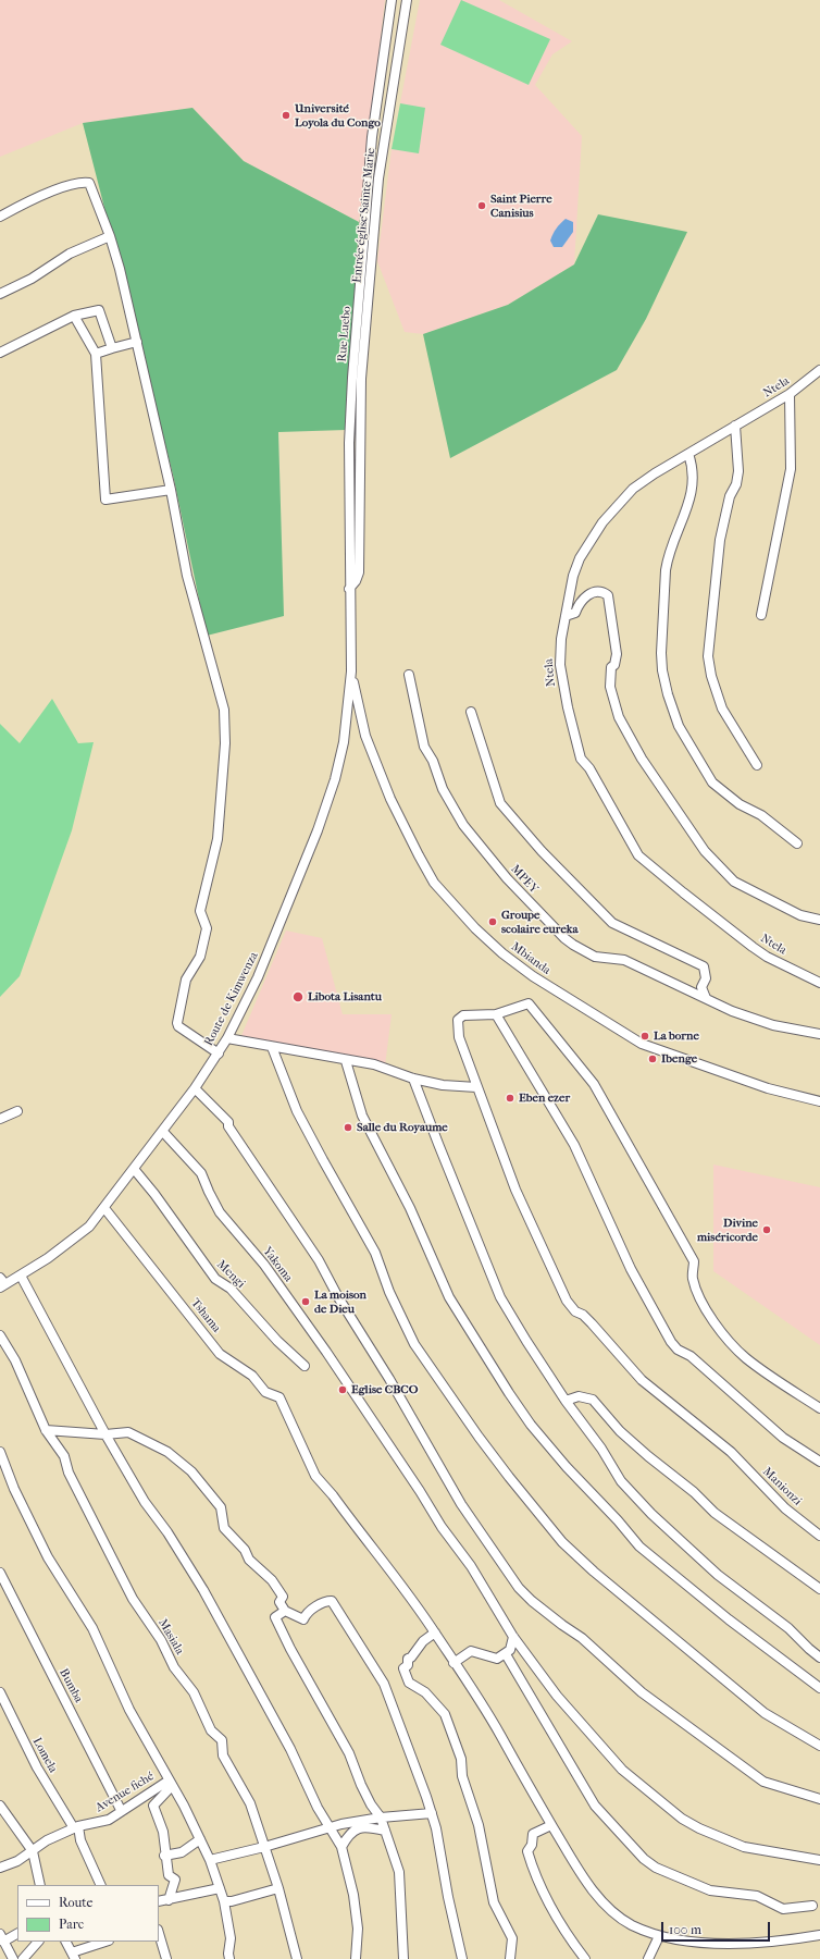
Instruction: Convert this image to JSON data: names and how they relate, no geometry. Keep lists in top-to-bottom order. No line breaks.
{"streets":{"street":["Entrée église Sainte Marie","Rue Luebo","Ntela","MPEY","Mbianda","Route de Kimwenza","Yakoma","Mengi","Tshama","Manionzi","Masiala","Bumba","Lomela","Avenue fiché"]},"crossings":[["Entrée église Sainte Marie","Rue Luebo"],["Rue Luebo","Mbianda"],["Rue Luebo","Route de Kimwenza"],["Mbianda","Route de Kimwenza"],["Route de Kimwenza","Yakoma"],["Route de Kimwenza","Mengi"],["Route de Kimwenza","Tshama"],["Bumba","Avenue fiché"],["Lomela","Avenue fiché"]],"places":["Université Loyola du Congo","Saint Pierre Canisius","Groupe scolaire eureka","Libota Lisantu","La borne","Ibenge","Eben ezer","Salle du Royaume","Divine miséricorde","La moison de Dieu","Eglise CBCO"],"legend":["Route","Parc"],"scale_bar":"100 m"}
